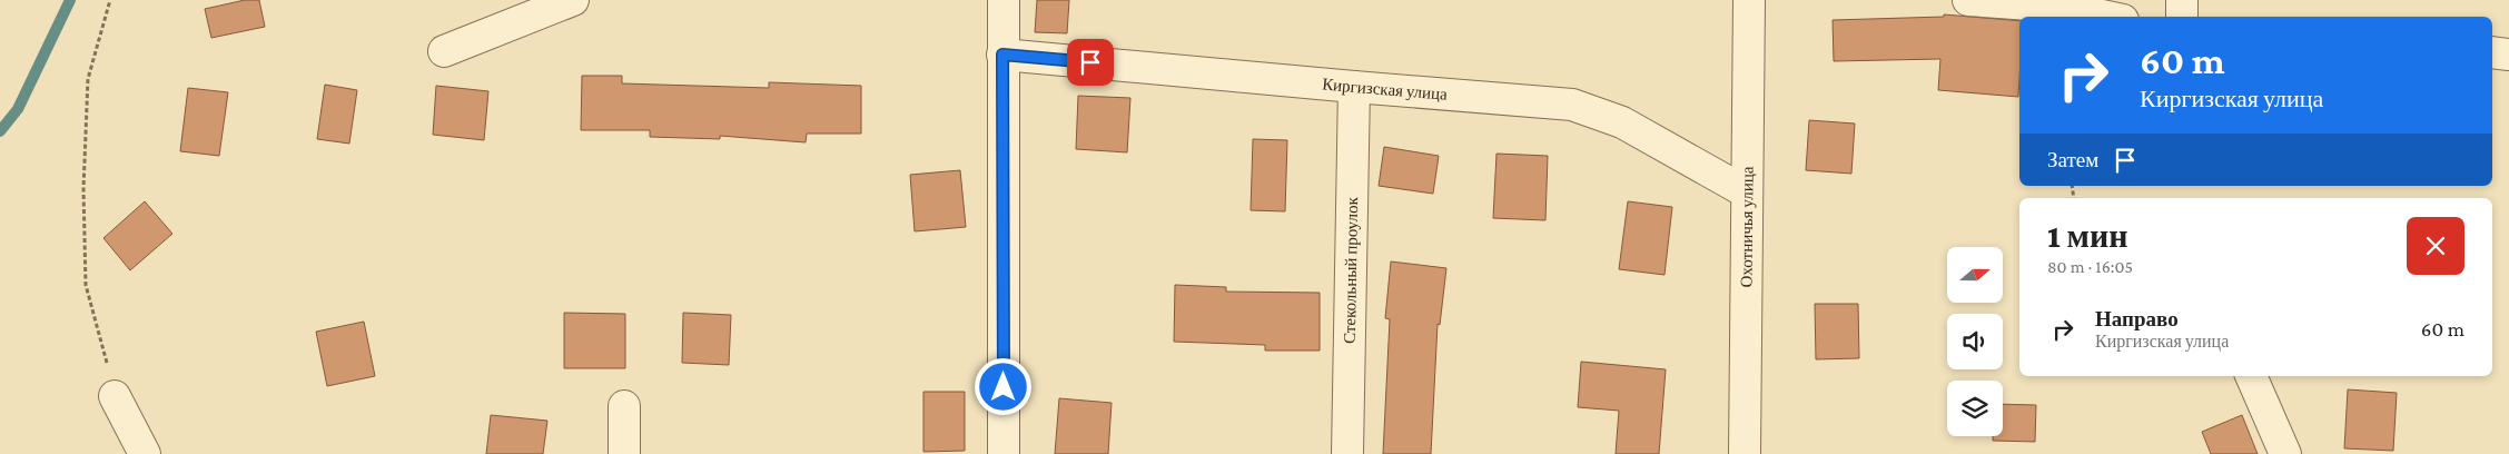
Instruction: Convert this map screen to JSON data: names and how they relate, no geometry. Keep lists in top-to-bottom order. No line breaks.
{"streets":{"street":["Киргизская улица","Охотничья улица","Стекольный проулок"]},"crossings":[["Киргизская улица","Охотничья улица"],["Киргизская улица","Стекольный проулок"]],"north":"right","page":{"turn":["60 m","Киргизская улица"],"then":"Затем","heading":["1 мин","80 m · 16:05"],"list":[{"name":"Направо","note":"Киргизская улица","value":"60 m"}]}}
